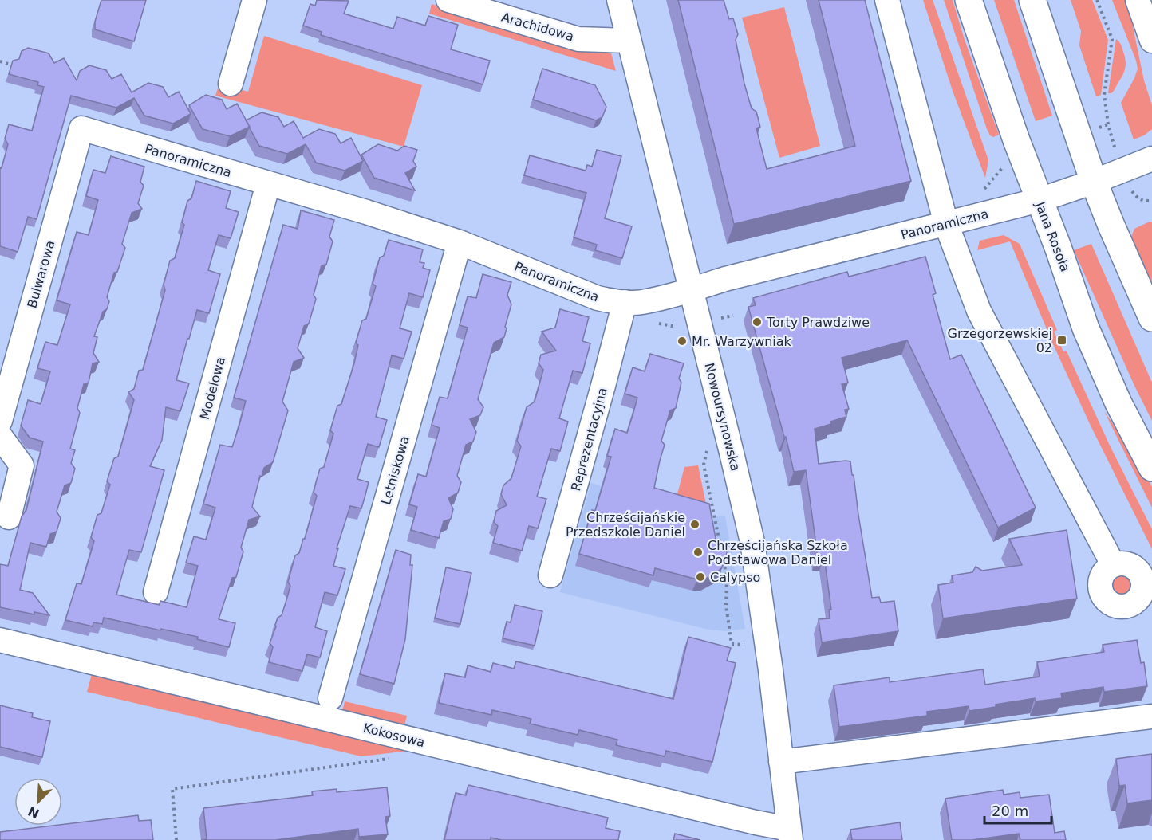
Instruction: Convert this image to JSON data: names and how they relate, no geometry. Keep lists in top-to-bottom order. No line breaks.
{"streets":{"main road":["Jana Rosoła"],"street":["Arachidowa","Panoramiczna","Bulwarowa","Modelowa","Nowoursynowska","Reprezentacyjna","Letniskowa","Kokosowa"]},"crossings":[["Arachidowa","Nowoursynowska"],["Panoramiczna","Jana Rosoła"],["Panoramiczna","Bulwarowa"],["Panoramiczna","Modelowa"],["Panoramiczna","Nowoursynowska"],["Panoramiczna","Reprezentacyjna"],["Panoramiczna","Letniskowa"],["Nowoursynowska","Kokosowa"]],"places":{"other":["Torty Prawdziwe","Mr. Warzywniak","Chrześcijańskie Przedszkole Daniel","Chrześcijańska Szkoła Podstawowa Daniel","Calypso"],"transit":["Grzegorzewskiej 02"]},"scale_bar":"20 m","north":"bottom left"}
